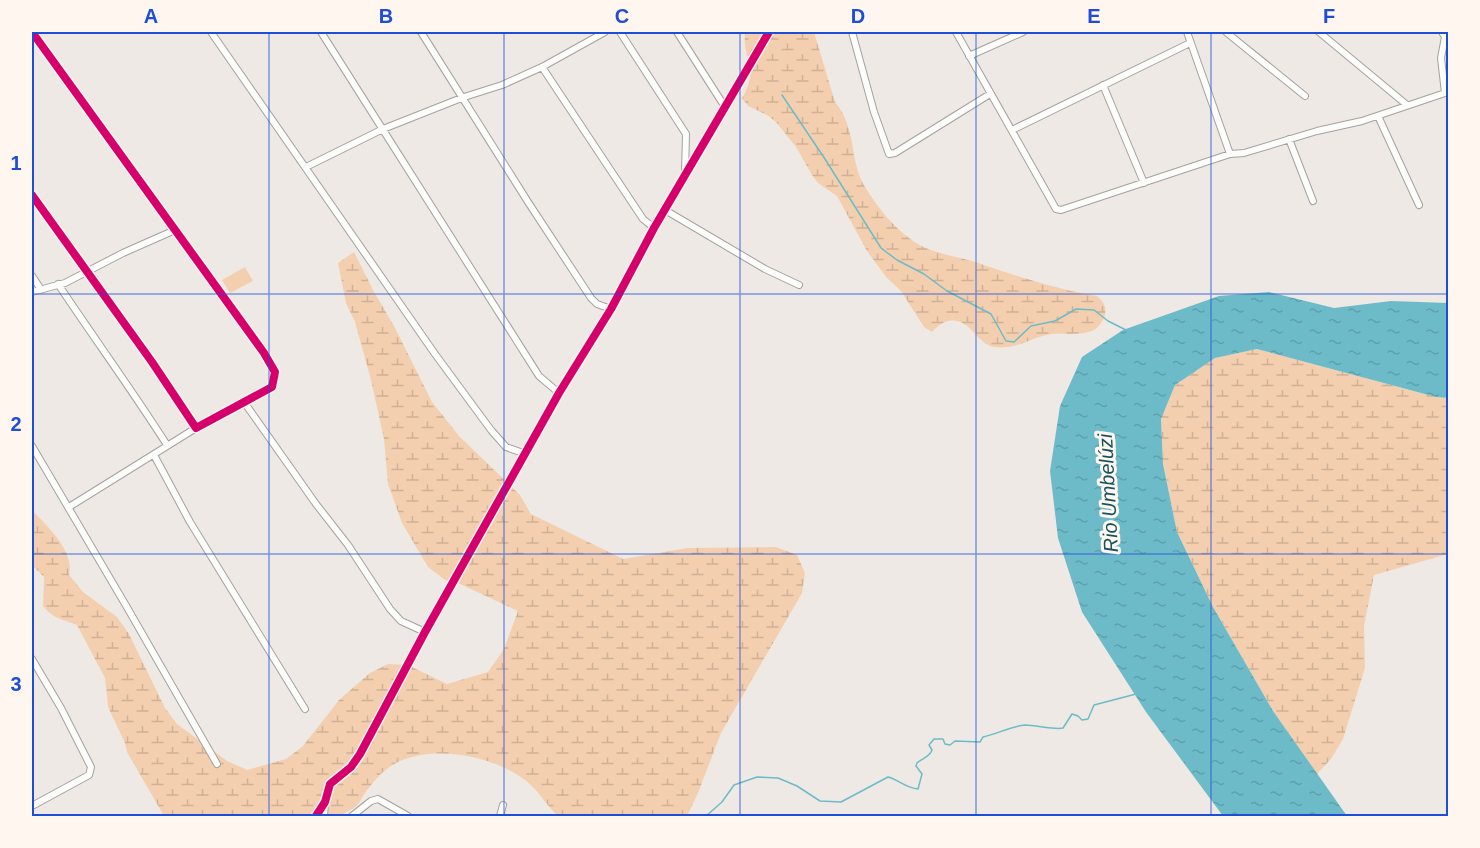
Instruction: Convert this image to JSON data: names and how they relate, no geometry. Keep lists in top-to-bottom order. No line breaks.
{"water":["Rio Umbelúzi"],"grid":{"columns":["A","B","C","D","E","F"],"rows":["1","2","3"]}}
